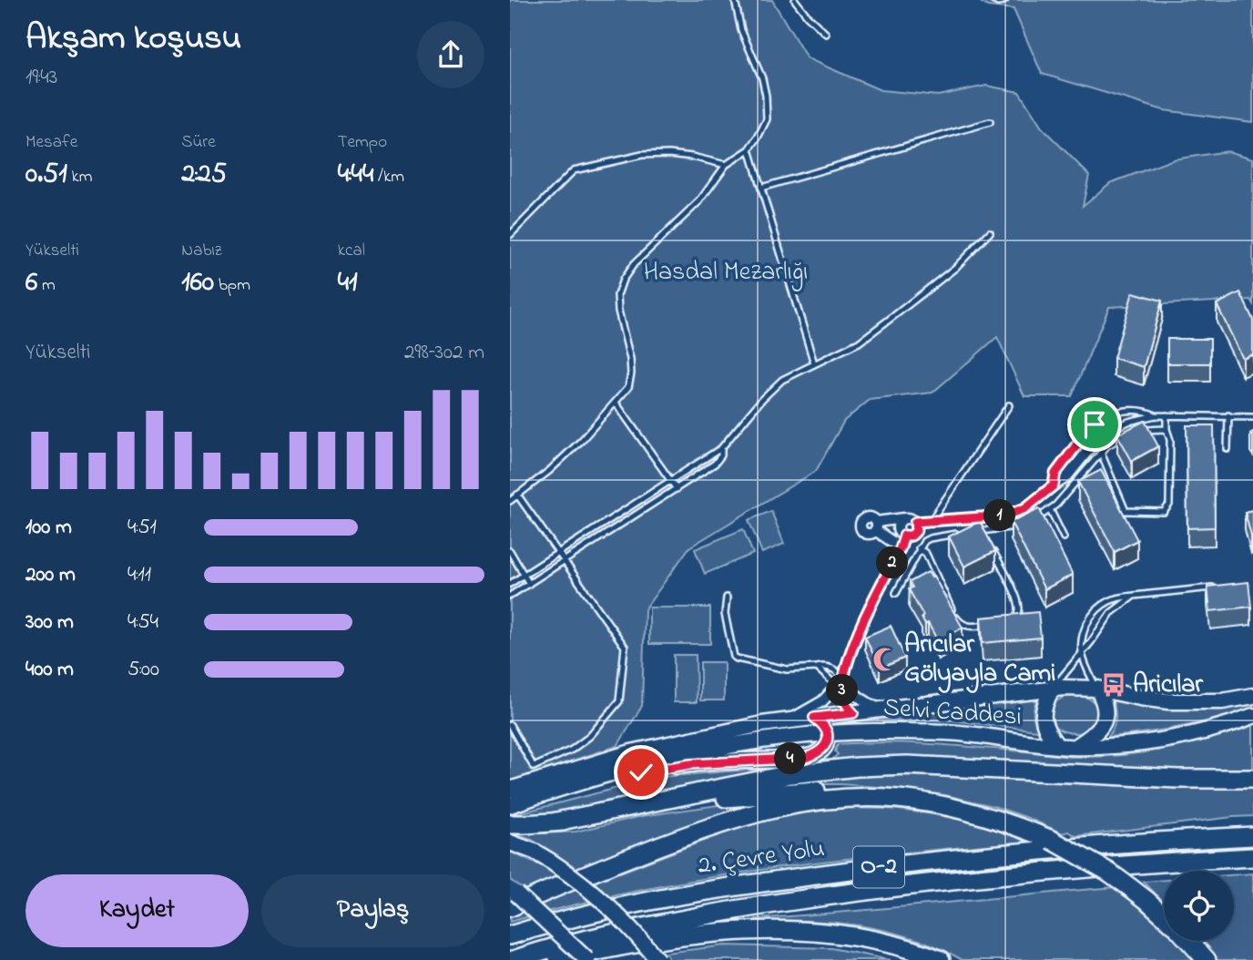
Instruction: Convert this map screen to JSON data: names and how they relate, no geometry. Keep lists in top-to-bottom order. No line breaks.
{"streets":{"highway":["2. Çevre Yolu","O-2"],"main road":["Selvi Caddesi"]},"parks":["Hasdal Mezarlığı"],"places":{"mosque":["Arıcılar Gölyayla Cami"],"bus stop":["Aricılar"]},"page":{"heading":["Akşam koşusu","19:43"],"stats":[["Mesafe","0.51 km"],["Süre","2:25"],["Tempo","4:44 /km"],["Yükselti","6 m"],["Nabız","160 bpm"],["kcal","41"]],"chart":["Yükselti","298–302 m"],"pins":["1","2","3","4"],"list":[{"name":"100 m","note":"4:51"},{"name":"200 m","note":"4:11"},{"name":"300 m","note":"4:54"},{"name":"400 m","note":"5:00"}],"buttons":["Kaydet","Paylaş"]}}
